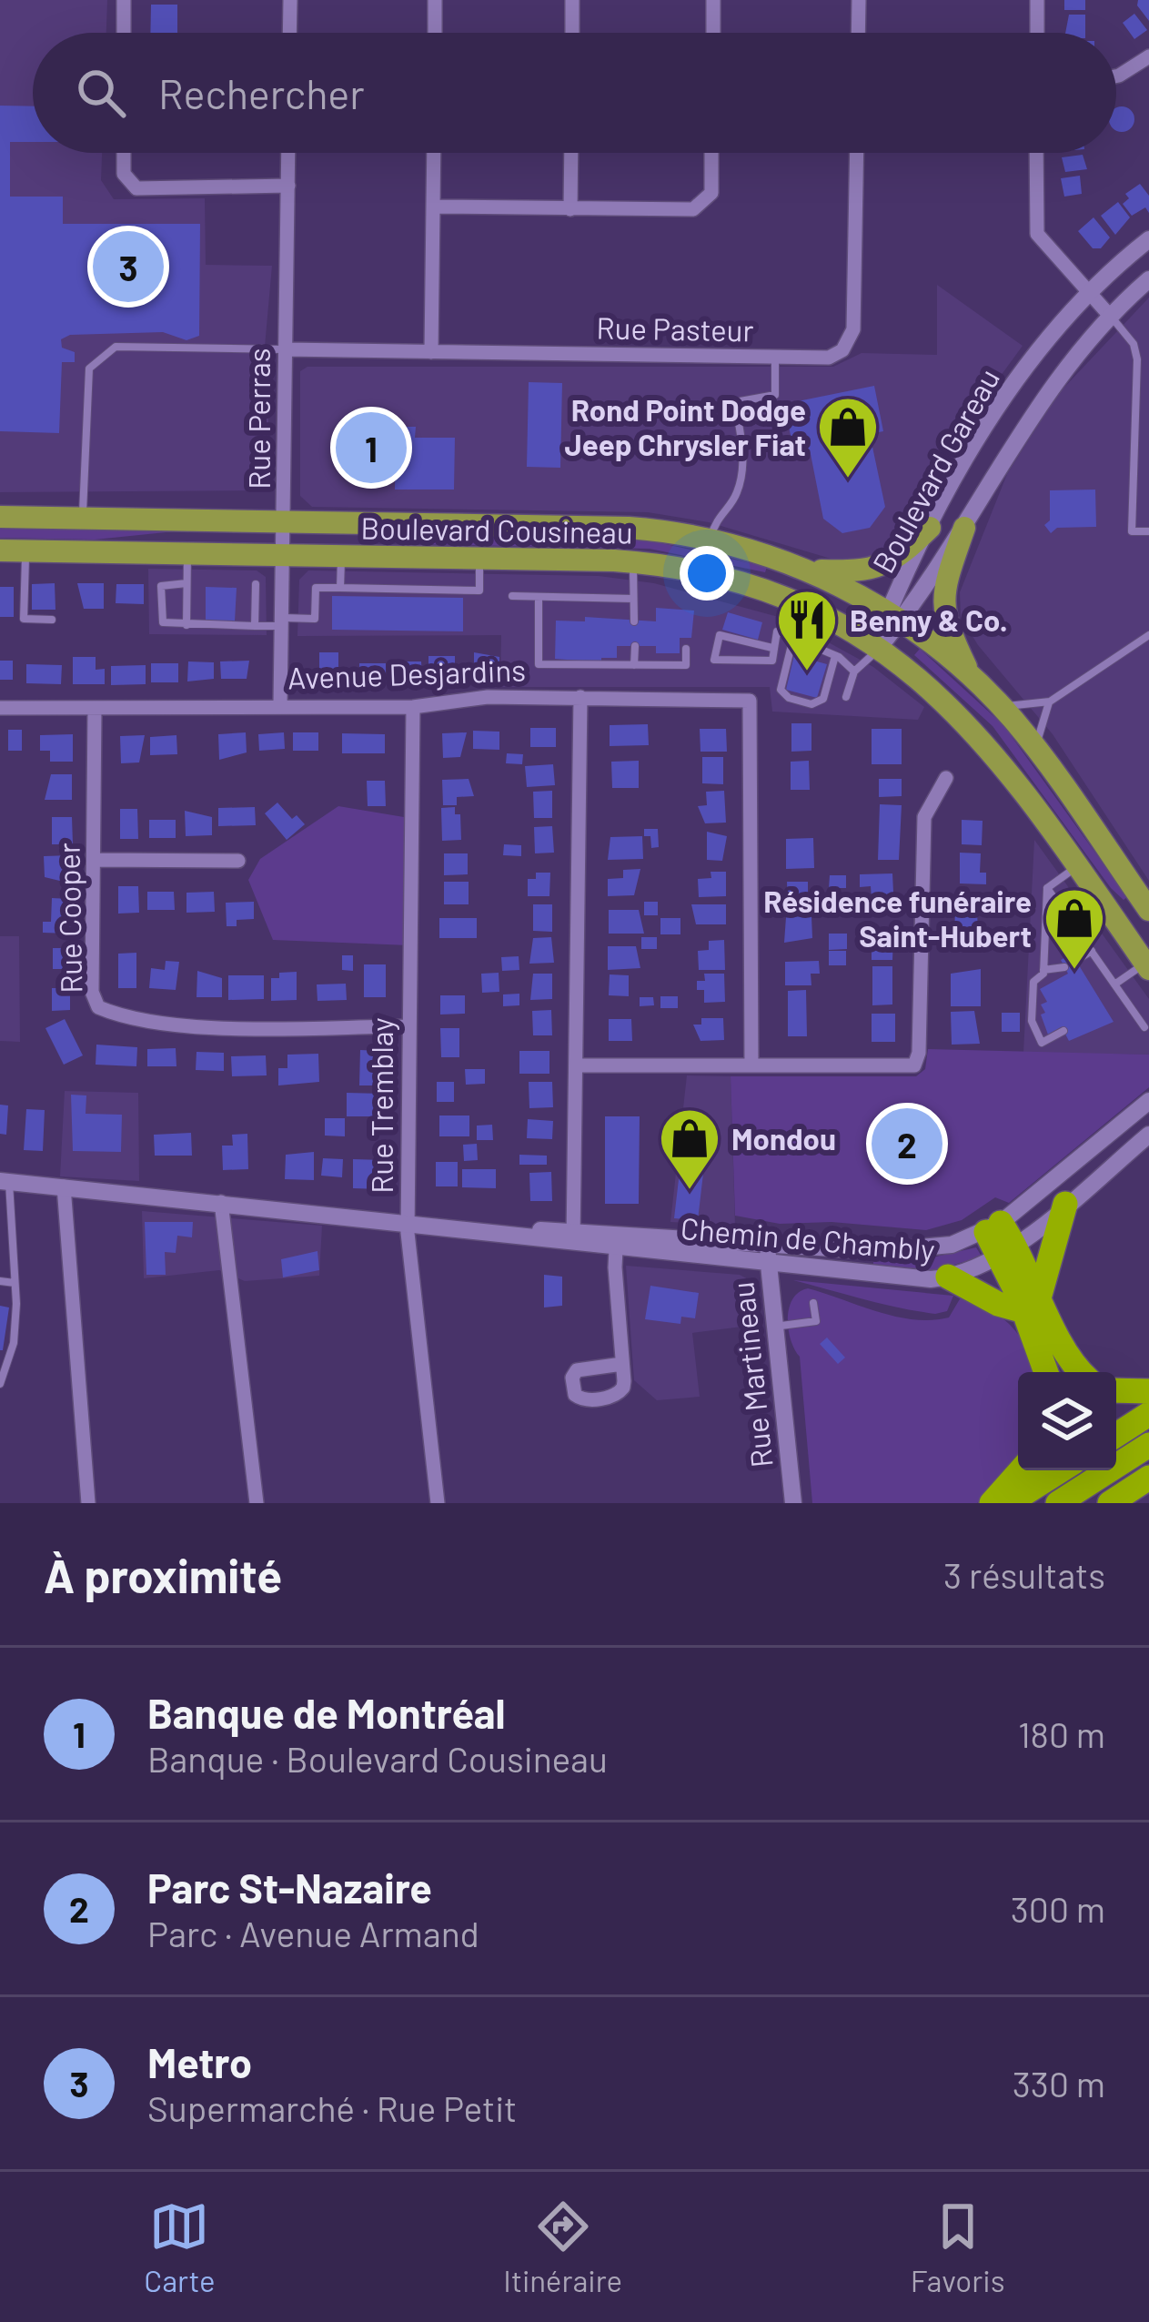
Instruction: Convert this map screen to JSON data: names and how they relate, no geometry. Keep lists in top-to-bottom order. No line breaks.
{"streets":{"main road":["Boulevard Cousineau"],"street":["Rue Pasteur","Rue Perras","Boulevard Gareau","Avenue Desjardins","Rue Cooper","Rue Tremblay","Chemin de Chambly","Rue Martineau"]},"crossings":[["Rue Pasteur","Rue Perras"],["Rue Perras","Boulevard Cousineau"],["Rue Perras","Avenue Desjardins"],["Boulevard Gareau","Boulevard Cousineau"],["Avenue Desjardins","Rue Cooper"],["Avenue Desjardins","Rue Tremblay"],["Rue Cooper","Rue Tremblay"],["Rue Tremblay","Chemin de Chambly"],["Chemin de Chambly","Rue Martineau"]],"places":{"shop":["Rond Point Dodge Jeep Chrysler Fiat","Résidence funéraire Saint-Hubert","Mondou"],"restaurant":["Benny & Co."]},"page":{"search":"Rechercher","pins":["3","1","2"],"heading":["À proximité","3 résultats"],"list":[{"mark":"1","name":"Banque de Montréal","note":"Banque · Boulevard Cousineau","value":"180 m"},{"mark":"2","name":"Parc St-Nazaire","note":"Parc · Avenue Armand","value":"300 m"},{"mark":"3","name":"Metro","note":"Supermarché · Rue Petit","value":"330 m"}],"nav":["Carte","Itinéraire","Favoris"]}}
